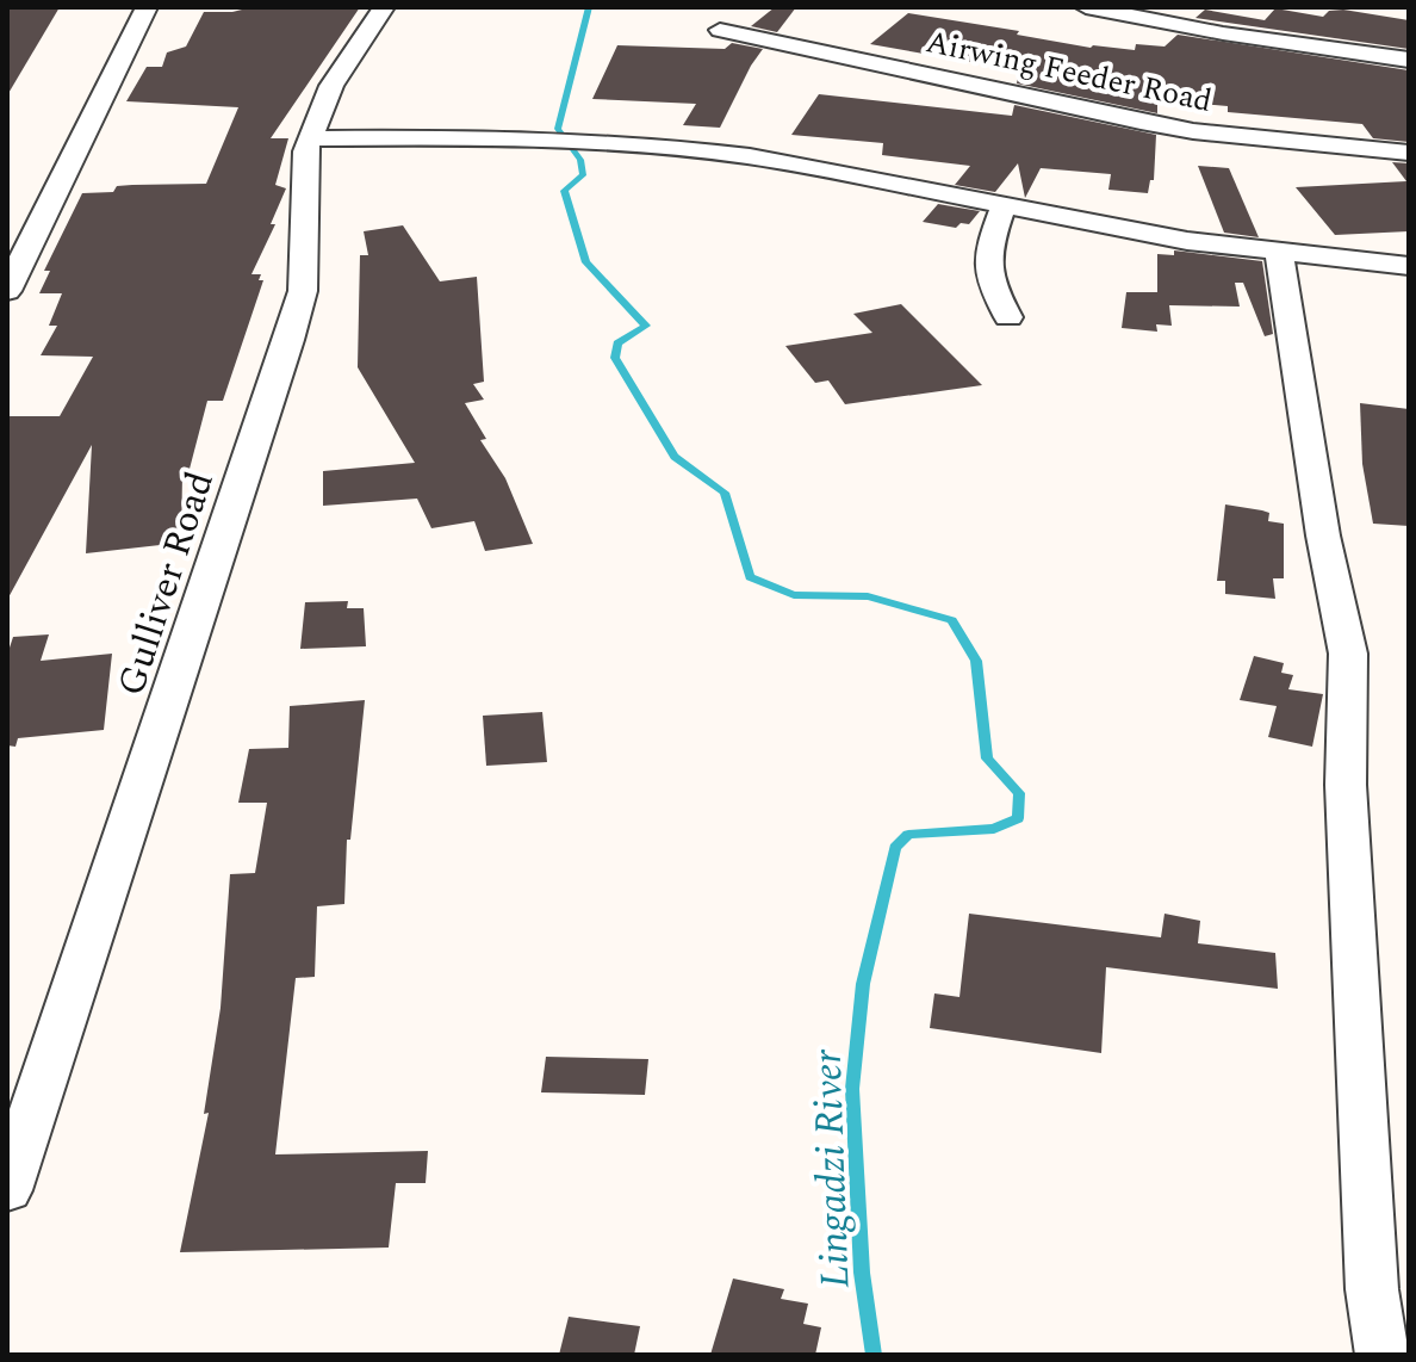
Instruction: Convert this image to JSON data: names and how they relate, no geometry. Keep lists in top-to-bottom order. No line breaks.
{"streets":{"street":["Airwing Feeder Road","Gulliver Road"]},"water":["Lingadzi River"]}
